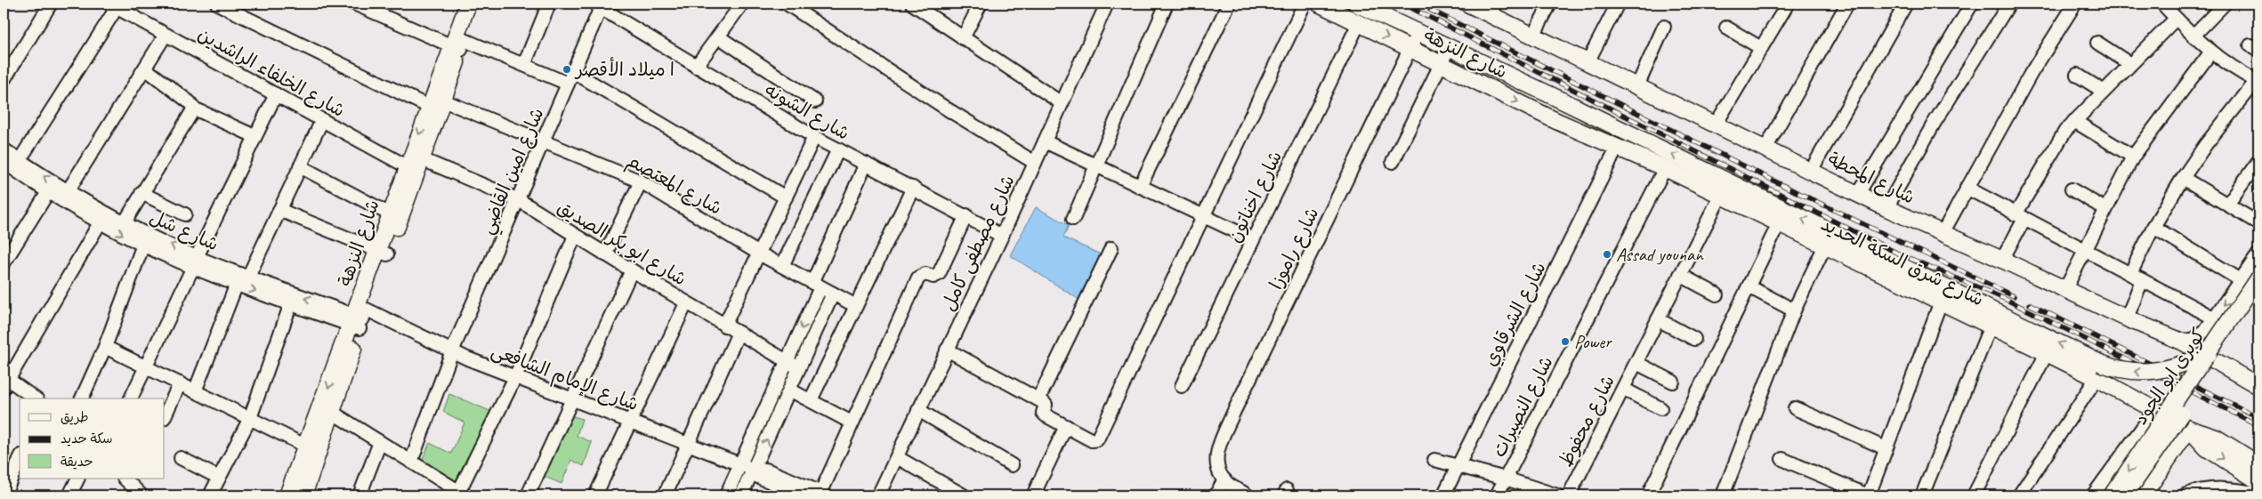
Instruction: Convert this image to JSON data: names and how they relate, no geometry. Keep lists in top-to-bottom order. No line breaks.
{"streets":{"main road":["شارع النزهة","شارع المحطة","شارع شرق السكة الحديد","كوبرى ابو الجود"],"street":["شارع الخلفاء الراشدين","شارع الشونه","شارع امين القاضي","شارع المعتصم","شارع اخناتون","شارع شل","شارع ابو بكر الصديق","شارع مصطفى كامل","شارع راموزا","شارع الشرقاوي","شارع الإمام الشافعى","شارع النصيرات","شارع محفوظ"]},"crossings":[["شارع النزهة","شارع الخلفاء الراشدين"],["شارع النزهة","شارع المعتصم"],["شارع النزهة","شارع اخناتون"],["شارع النزهة","شارع شل"],["شارع النزهة","شارع ابو بكر الصديق"],["شارع النزهة","شارع راموزا"],["شارع النزهة","شارع شرق السكة الحديد"],["شارع النزهة","شارع الإمام الشافعى"],["شارع الخلفاء الراشدين","شارع ابو بكر الصديق"],["شارع الشونه","شارع امين القاضي"],["شارع الشونه","شارع مصطفى كامل"],["شارع امين القاضي","شارع المعتصم"],["شارع امين القاضي","شارع ابو بكر الصديق"],["شارع امين القاضي","شارع الإمام الشافعى"],["شارع شل","شارع الإمام الشافعى"],["شارع شرق السكة الحديد","شارع الشرقاوي"],["شارع شرق السكة الحديد","شارع النصيرات"],["شارع شرق السكة الحديد","شارع محفوظ"]],"places":["ا ميلاد الأقصر","Assad younan","Power"],"legend":["طريق","سكة حديد","حديقة"]}
